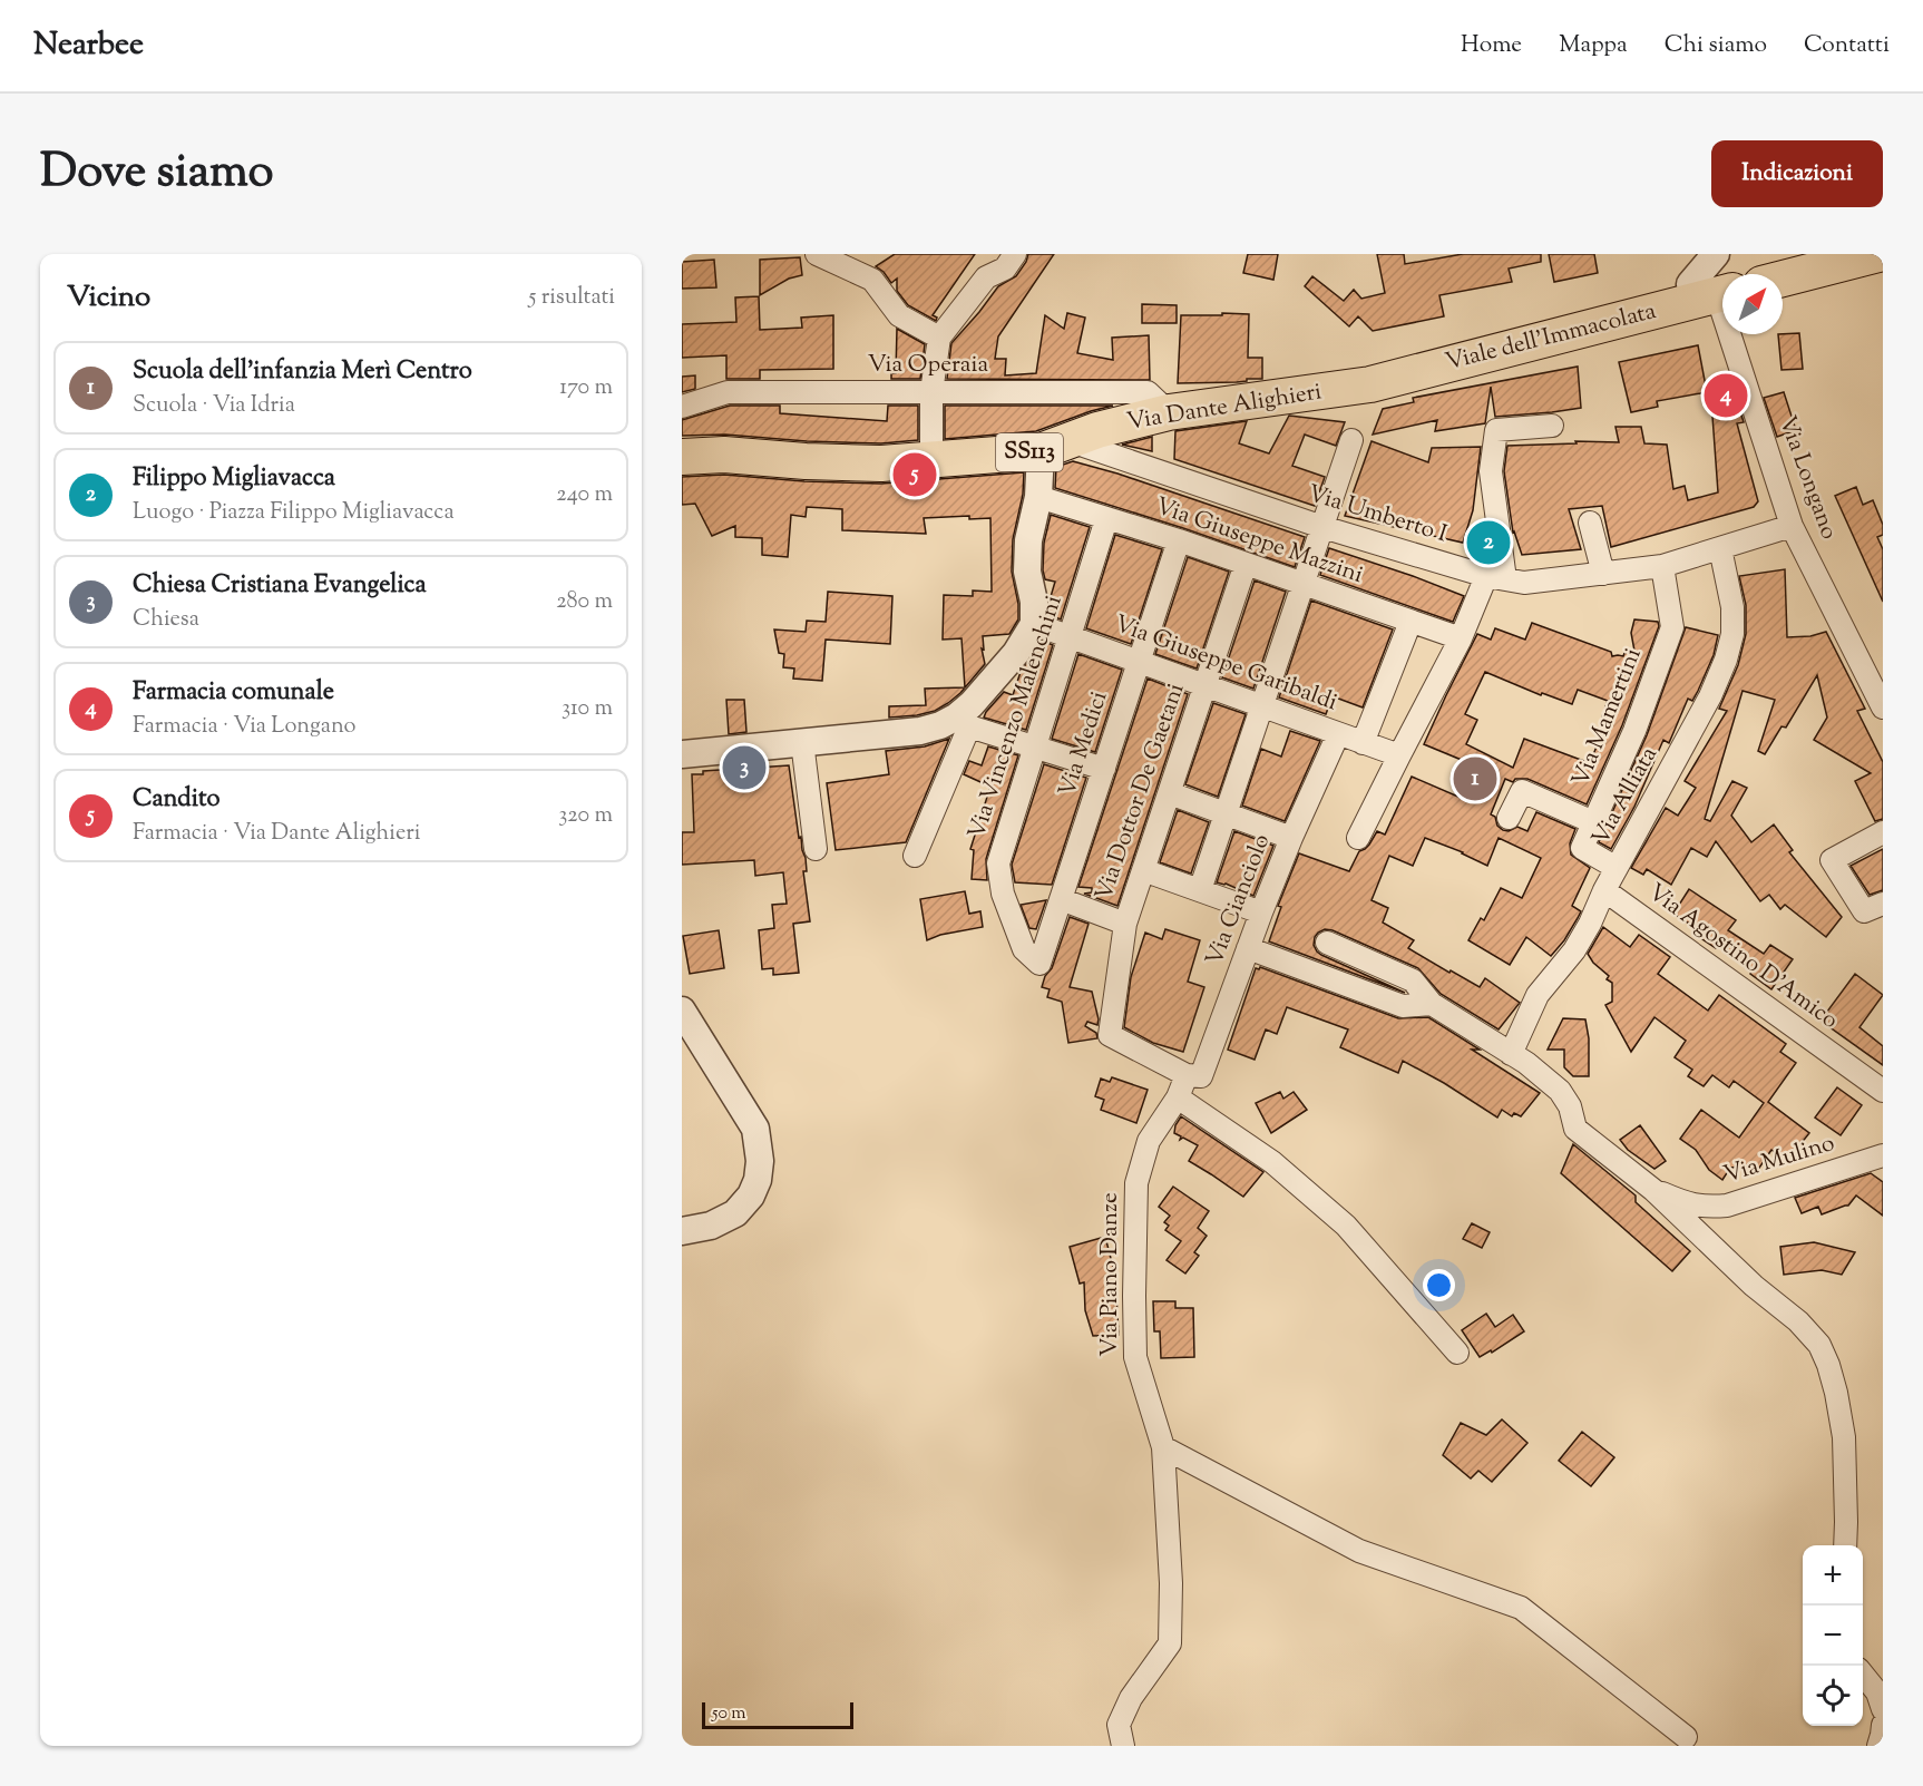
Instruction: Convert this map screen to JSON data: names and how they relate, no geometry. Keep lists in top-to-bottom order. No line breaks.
{"streets":{"main road":["Viale dell'Immacolata","Via Dante Alighieri","SS113"],"street":["Via Operaia","Via Longano","Via Umberto I","Via Giuseppe Mazzini","Via Giuseppe Garibaldi","Via Vincenzo Malenchini","Via Mamertini","Via Medici","Via Dottor De Gaetani","Via Alliata","Via Cianciolo","Via Agostino D'Amico","Via Mulino","Via Piano Danze"]},"crossings":[["Viale dell'Immacolata","Via Dante Alighieri"],["Viale dell'Immacolata","Via Longano"],["Via Operaia","Via Dante Alighieri"],["Via Dante Alighieri","Via Umberto I"],["Via Longano","Via Umberto I"],["Via Umberto I","Via Mamertini"],["Via Umberto I","Via Alliata"],["Via Giuseppe Mazzini","Via Vincenzo Malenchini"],["Via Giuseppe Mazzini","Via Medici"],["Via Giuseppe Mazzini","Via Dottor De Gaetani"],["Via Giuseppe Garibaldi","Via Vincenzo Malenchini"],["Via Giuseppe Garibaldi","Via Medici"],["Via Giuseppe Garibaldi","Via Dottor De Gaetani"],["Via Giuseppe Garibaldi","Via Cianciolo"],["Via Vincenzo Malenchini","Via Medici"],["Via Mamertini","Via Alliata"],["Via Alliata","Via Agostino D'Amico"],["Via Cianciolo","Via Piano Danze"]],"scale_bar":"50 m","north":"top right","page":{"header":"Nearbee","nav":["Home","Mappa","Chi siamo","Contatti"],"title":"Dove siamo","buttons":"Indicazioni","heading":["Vicino","5 risultati"],"list":[{"mark":"1","name":"Scuola dell'infanzia Merì Centro","note":"Scuola · Via Idria","value":"170 m"},{"mark":"2","name":"Filippo Migliavacca","note":"Luogo · Piazza Filippo Migliavacca","value":"240 m"},{"mark":"3","name":"Chiesa Cristiana Evangelica","note":"Chiesa","value":"280 m"},{"mark":"4","name":"Farmacia comunale","note":"Farmacia · Via Longano","value":"310 m"},{"mark":"5","name":"Candito","note":"Farmacia · Via Dante Alighieri","value":"320 m"}],"pins":["4","5","2","3","1"],"map_buttons":["+","−"],"scale":"50 m"}}
